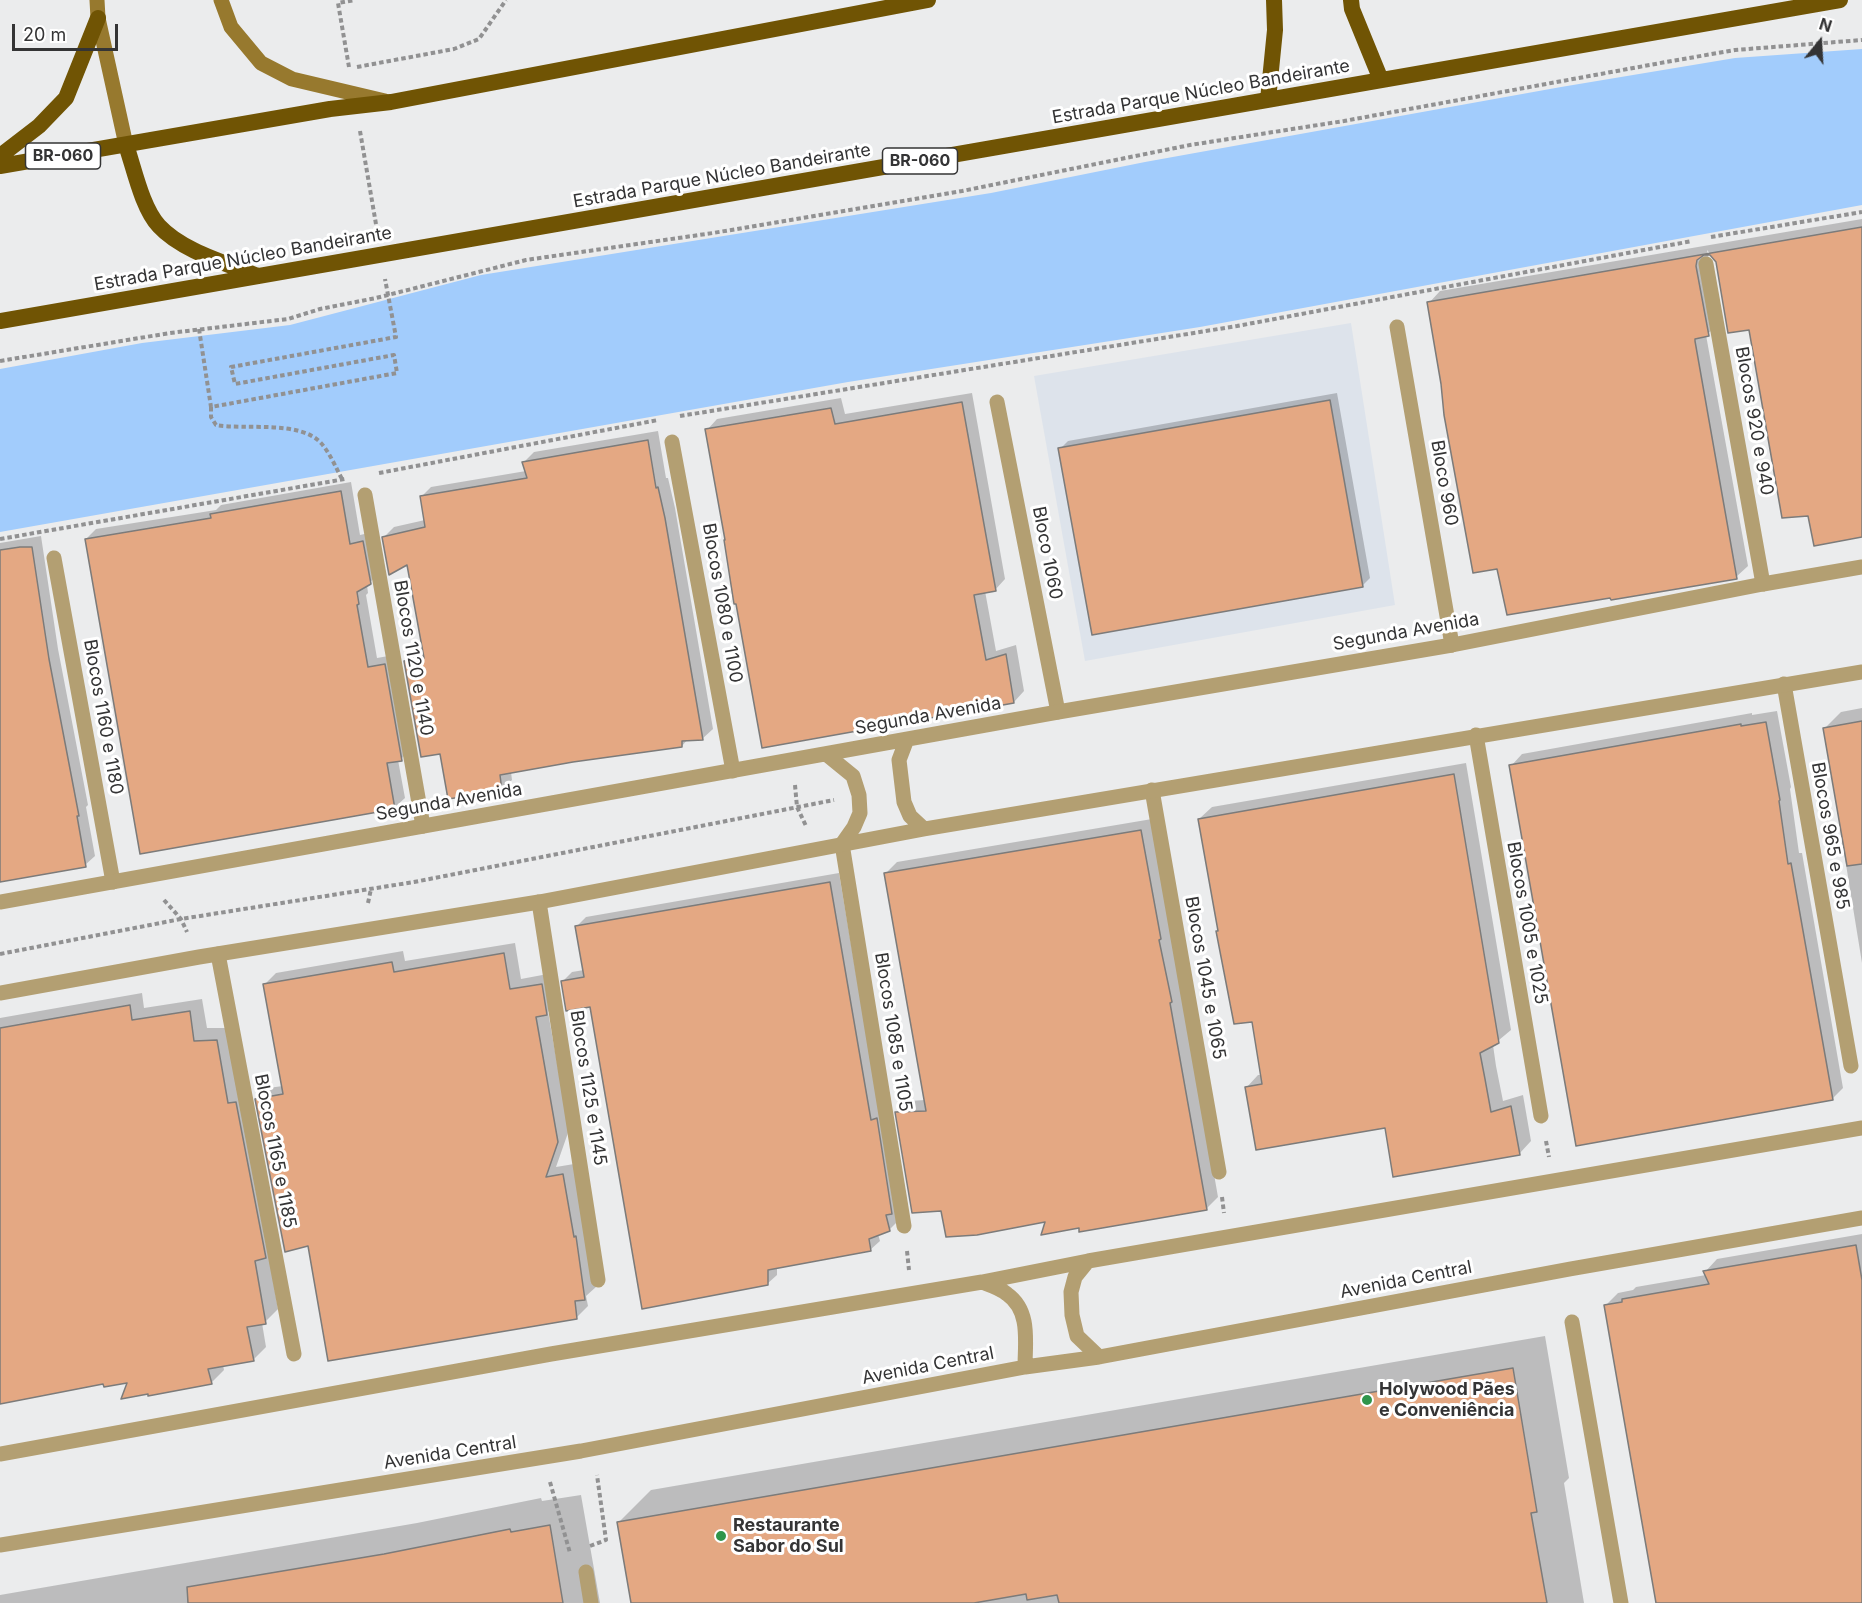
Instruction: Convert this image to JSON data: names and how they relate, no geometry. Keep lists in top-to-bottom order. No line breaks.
{"streets":{"highway":["Estrada Parque Núcleo Bandeirante","BR-060"],"street":["Blocos 920 e 940","Bloco 960","Bloco 1060","Blocos 1080 e 1100","Segunda Avenida","Blocos 1120 e 1140","Blocos 1160 e 1180","Blocos 965 e 985","Blocos 1005 e 1025","Blocos 1045 e 1065","Blocos 1085 e 1105","Blocos 1125 e 1145","Blocos 1165 e 1185","Avenida Central"]},"crossings":[["Blocos 920 e 940","Segunda Avenida"],["Bloco 960","Segunda Avenida"],["Bloco 1060","Segunda Avenida"],["Blocos 1080 e 1100","Segunda Avenida"],["Segunda Avenida","Blocos 1120 e 1140"],["Segunda Avenida","Blocos 1160 e 1180"]],"places":["Holywood Pães e Conveniência","Restaurante Sabor do Sul"],"scale_bar":"20 m","north":"top"}
